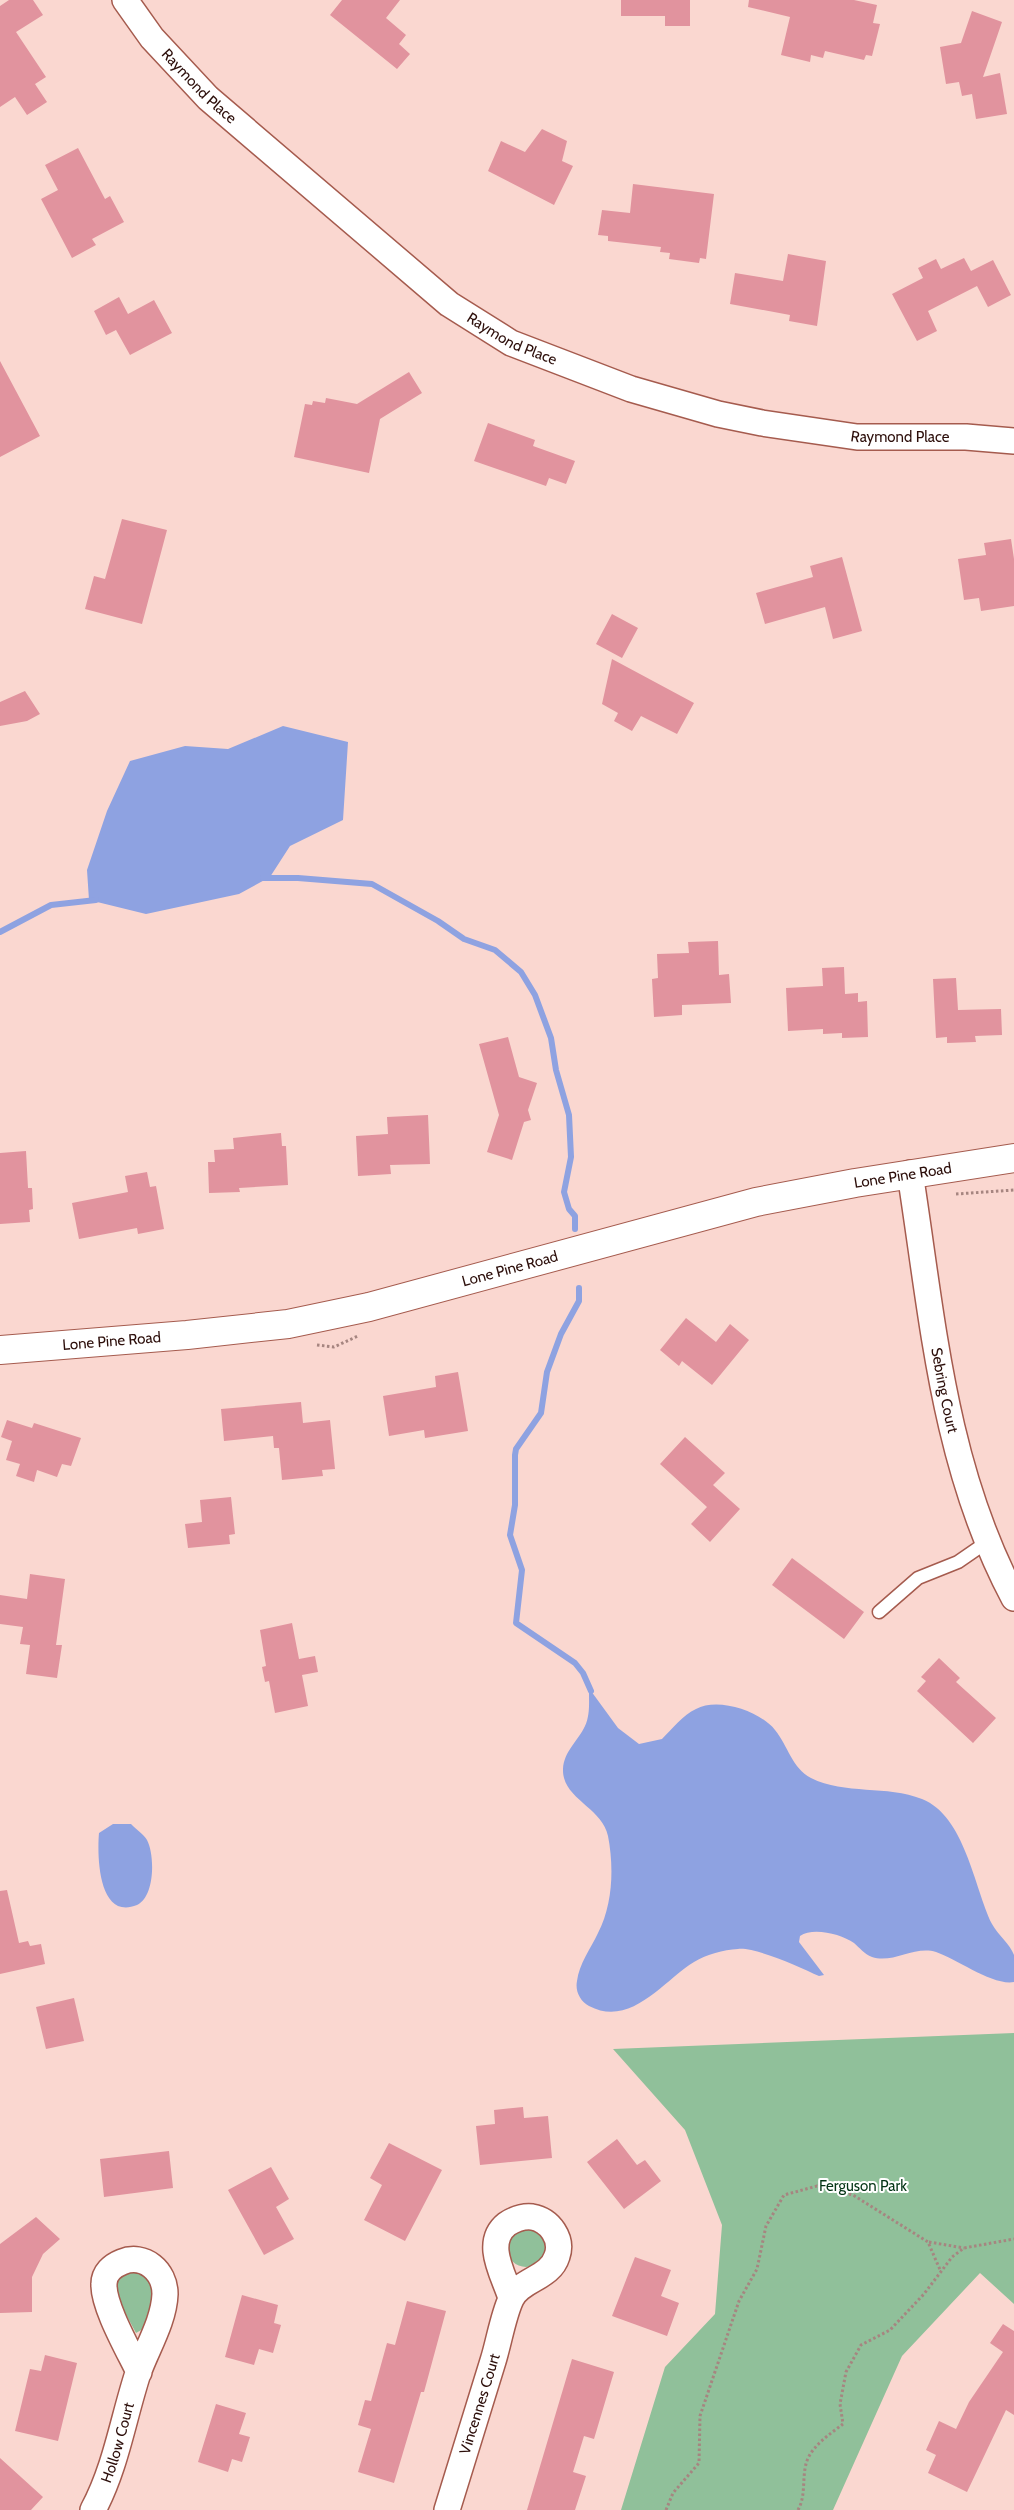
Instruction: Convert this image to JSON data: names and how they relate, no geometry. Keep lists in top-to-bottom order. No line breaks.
{"streets":{"street":["Raymond Place","Lone Pine Road","Sebring Court","Vincennes Court","Hollow Court"]},"crossings":[["Lone Pine Road","Sebring Court"]],"parks":["Ferguson Park"]}
